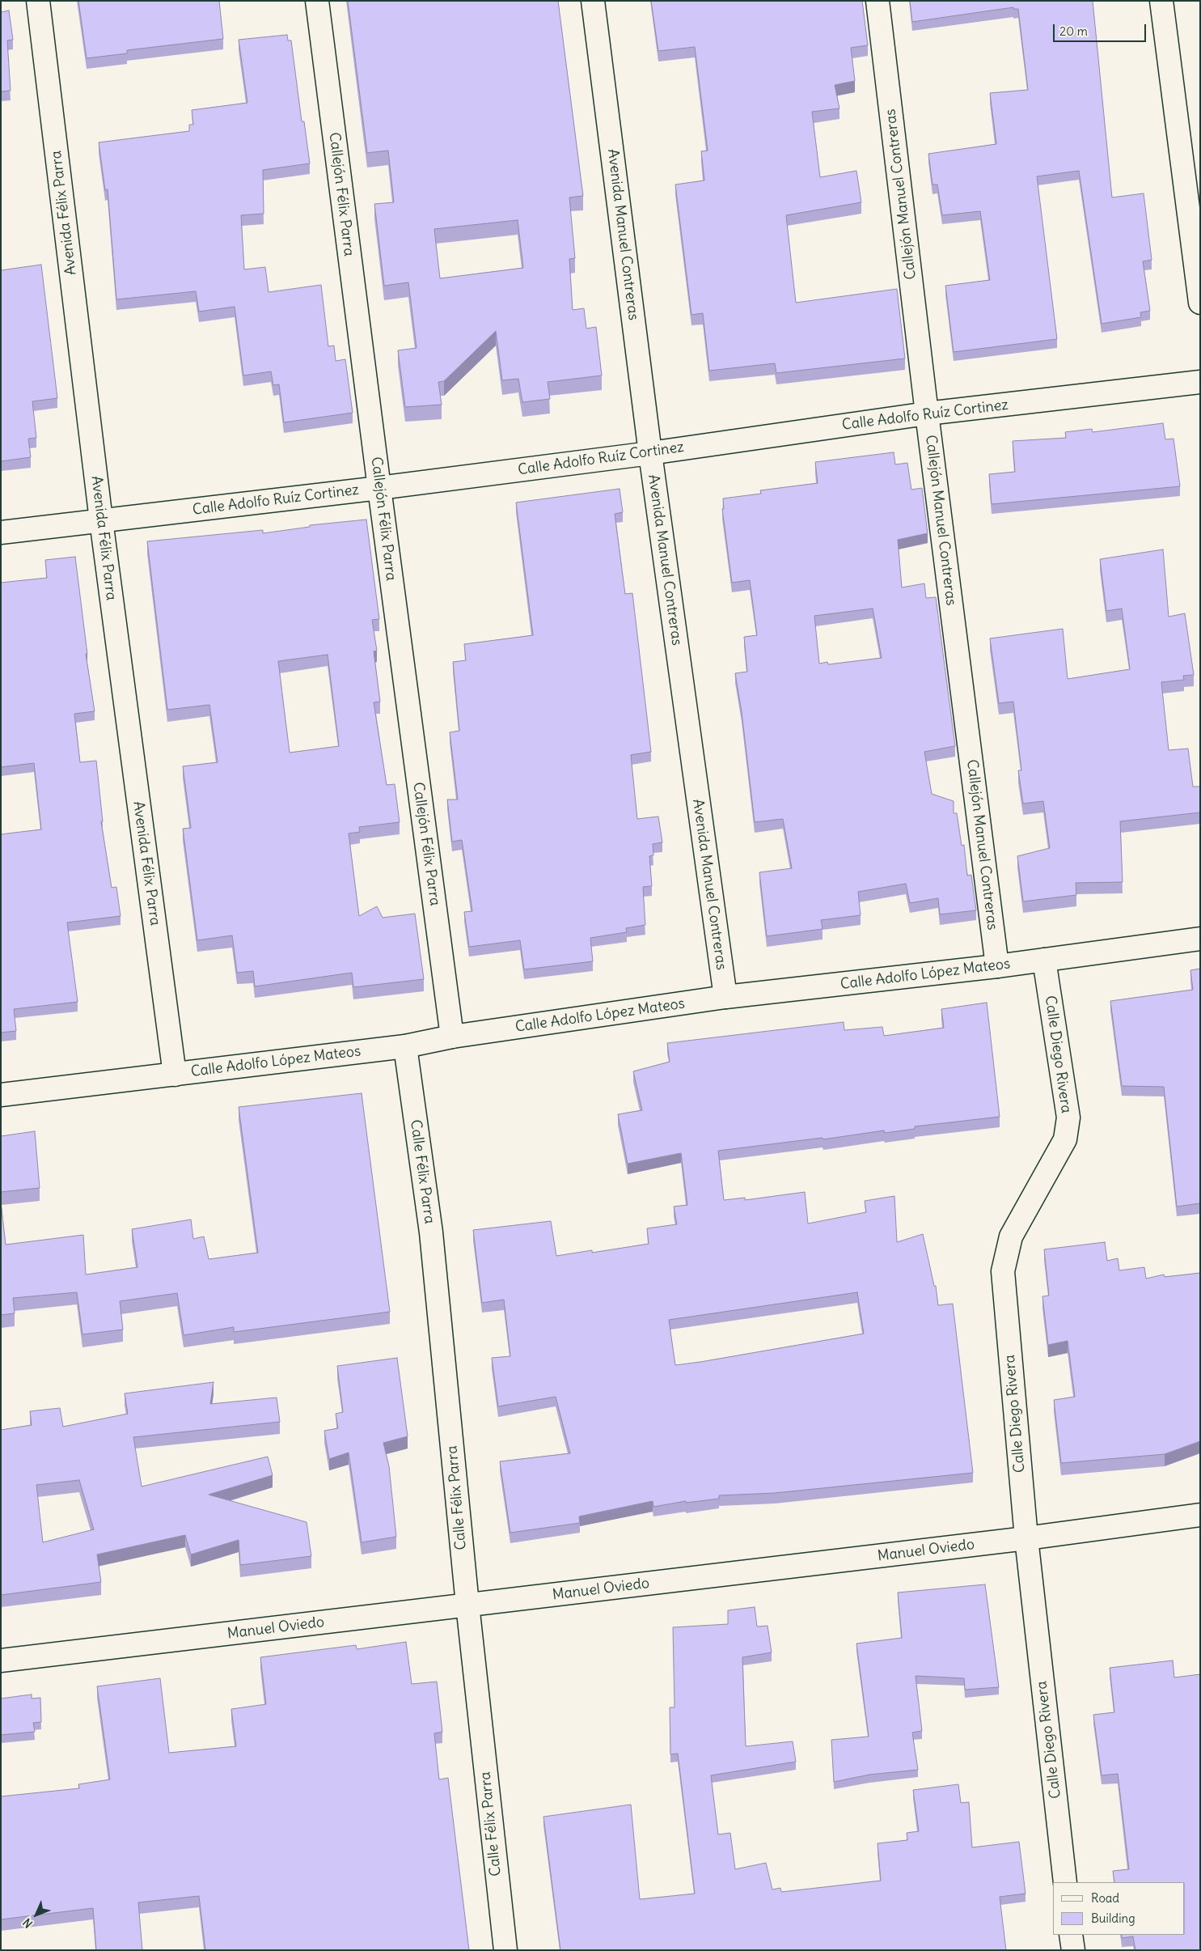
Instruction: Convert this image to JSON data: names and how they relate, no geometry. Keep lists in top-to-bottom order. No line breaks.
{"streets":{"street":["Callejón Félix Parra","Callejón Manuel Contreras","Avenida Félix Parra","Avenida Manuel Contreras","Calle Adolfo Ruíz Cortinez","Calle Adolfo López Mateos","Calle Diego Rivera","Calle Félix Parra","Manuel Oviedo"]},"crossings":[["Callejón Félix Parra","Calle Adolfo Ruíz Cortinez"],["Callejón Félix Parra","Calle Adolfo López Mateos"],["Callejón Manuel Contreras","Calle Adolfo Ruíz Cortinez"],["Callejón Manuel Contreras","Calle Adolfo López Mateos"],["Avenida Félix Parra","Calle Adolfo Ruíz Cortinez"],["Avenida Félix Parra","Calle Adolfo López Mateos"],["Avenida Manuel Contreras","Calle Adolfo Ruíz Cortinez"],["Avenida Manuel Contreras","Calle Adolfo López Mateos"],["Calle Adolfo López Mateos","Calle Diego Rivera"],["Calle Adolfo López Mateos","Calle Félix Parra"],["Calle Diego Rivera","Manuel Oviedo"],["Calle Félix Parra","Manuel Oviedo"]],"legend":["Road","Building"],"scale_bar":"20 m","north":"bottom left"}
